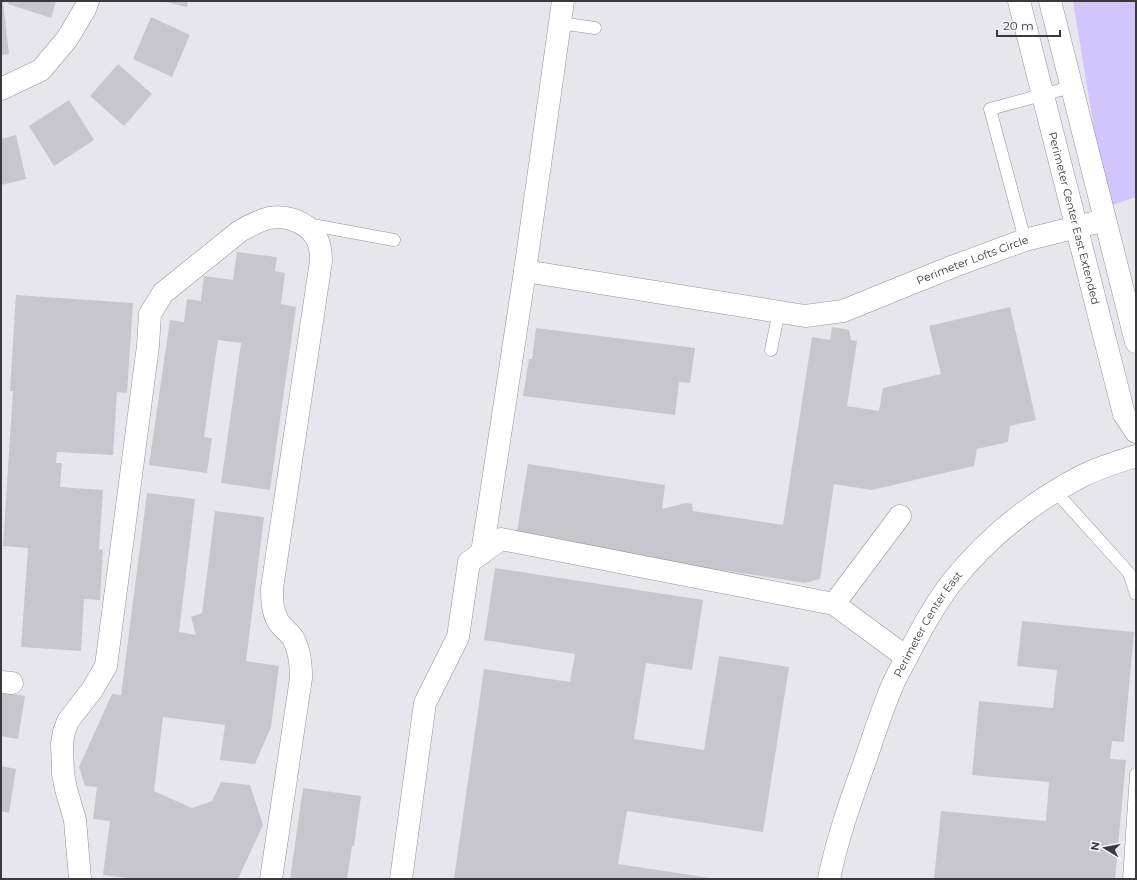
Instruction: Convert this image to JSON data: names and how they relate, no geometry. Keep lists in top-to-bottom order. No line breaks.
{"streets":{"street":["Perimeter Center East Extended","Perimeter Lofts Circle","Perimeter Center East"]},"crossings":[["Perimeter Center East Extended","Perimeter Lofts Circle"]],"scale_bar":"20 m","north":"left"}
